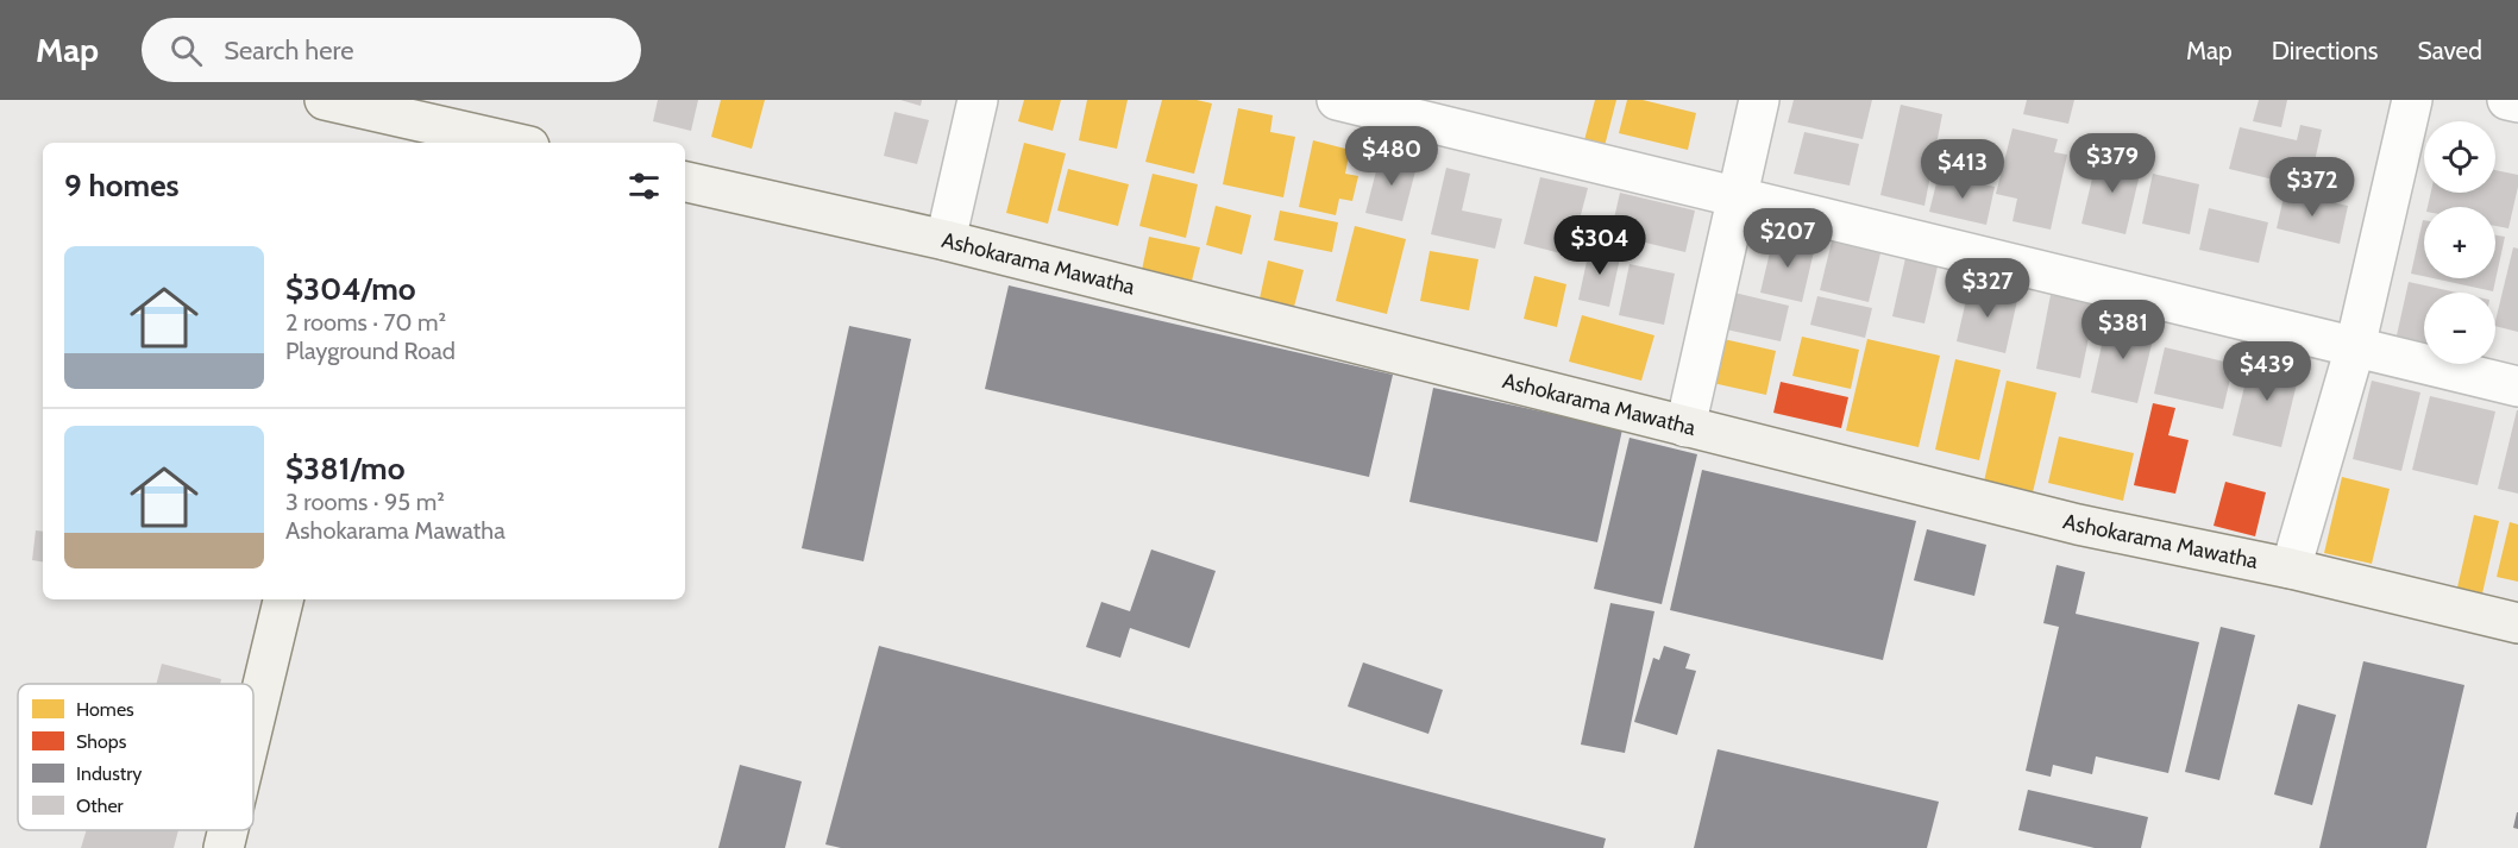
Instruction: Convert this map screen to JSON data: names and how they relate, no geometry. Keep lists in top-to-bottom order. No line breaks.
{"streets":{"street":["Ashokarama Mawatha"]},"legend":["Homes","Shops","Industry","Other"],"page":{"header":"Map","search":"Search here","nav":["Map","Directions","Saved"],"map_buttons":["+","−"],"price":["$480","$379","$413","$372","$207","$304","$327","$381","$439"],"heading":"9 homes","list":[{"name":"$304/mo","note":"2 rooms · 70 m² · Playground Road"},{"name":"$381/mo","note":"3 rooms · 95 m² · Ashokarama Mawatha"}]}}
